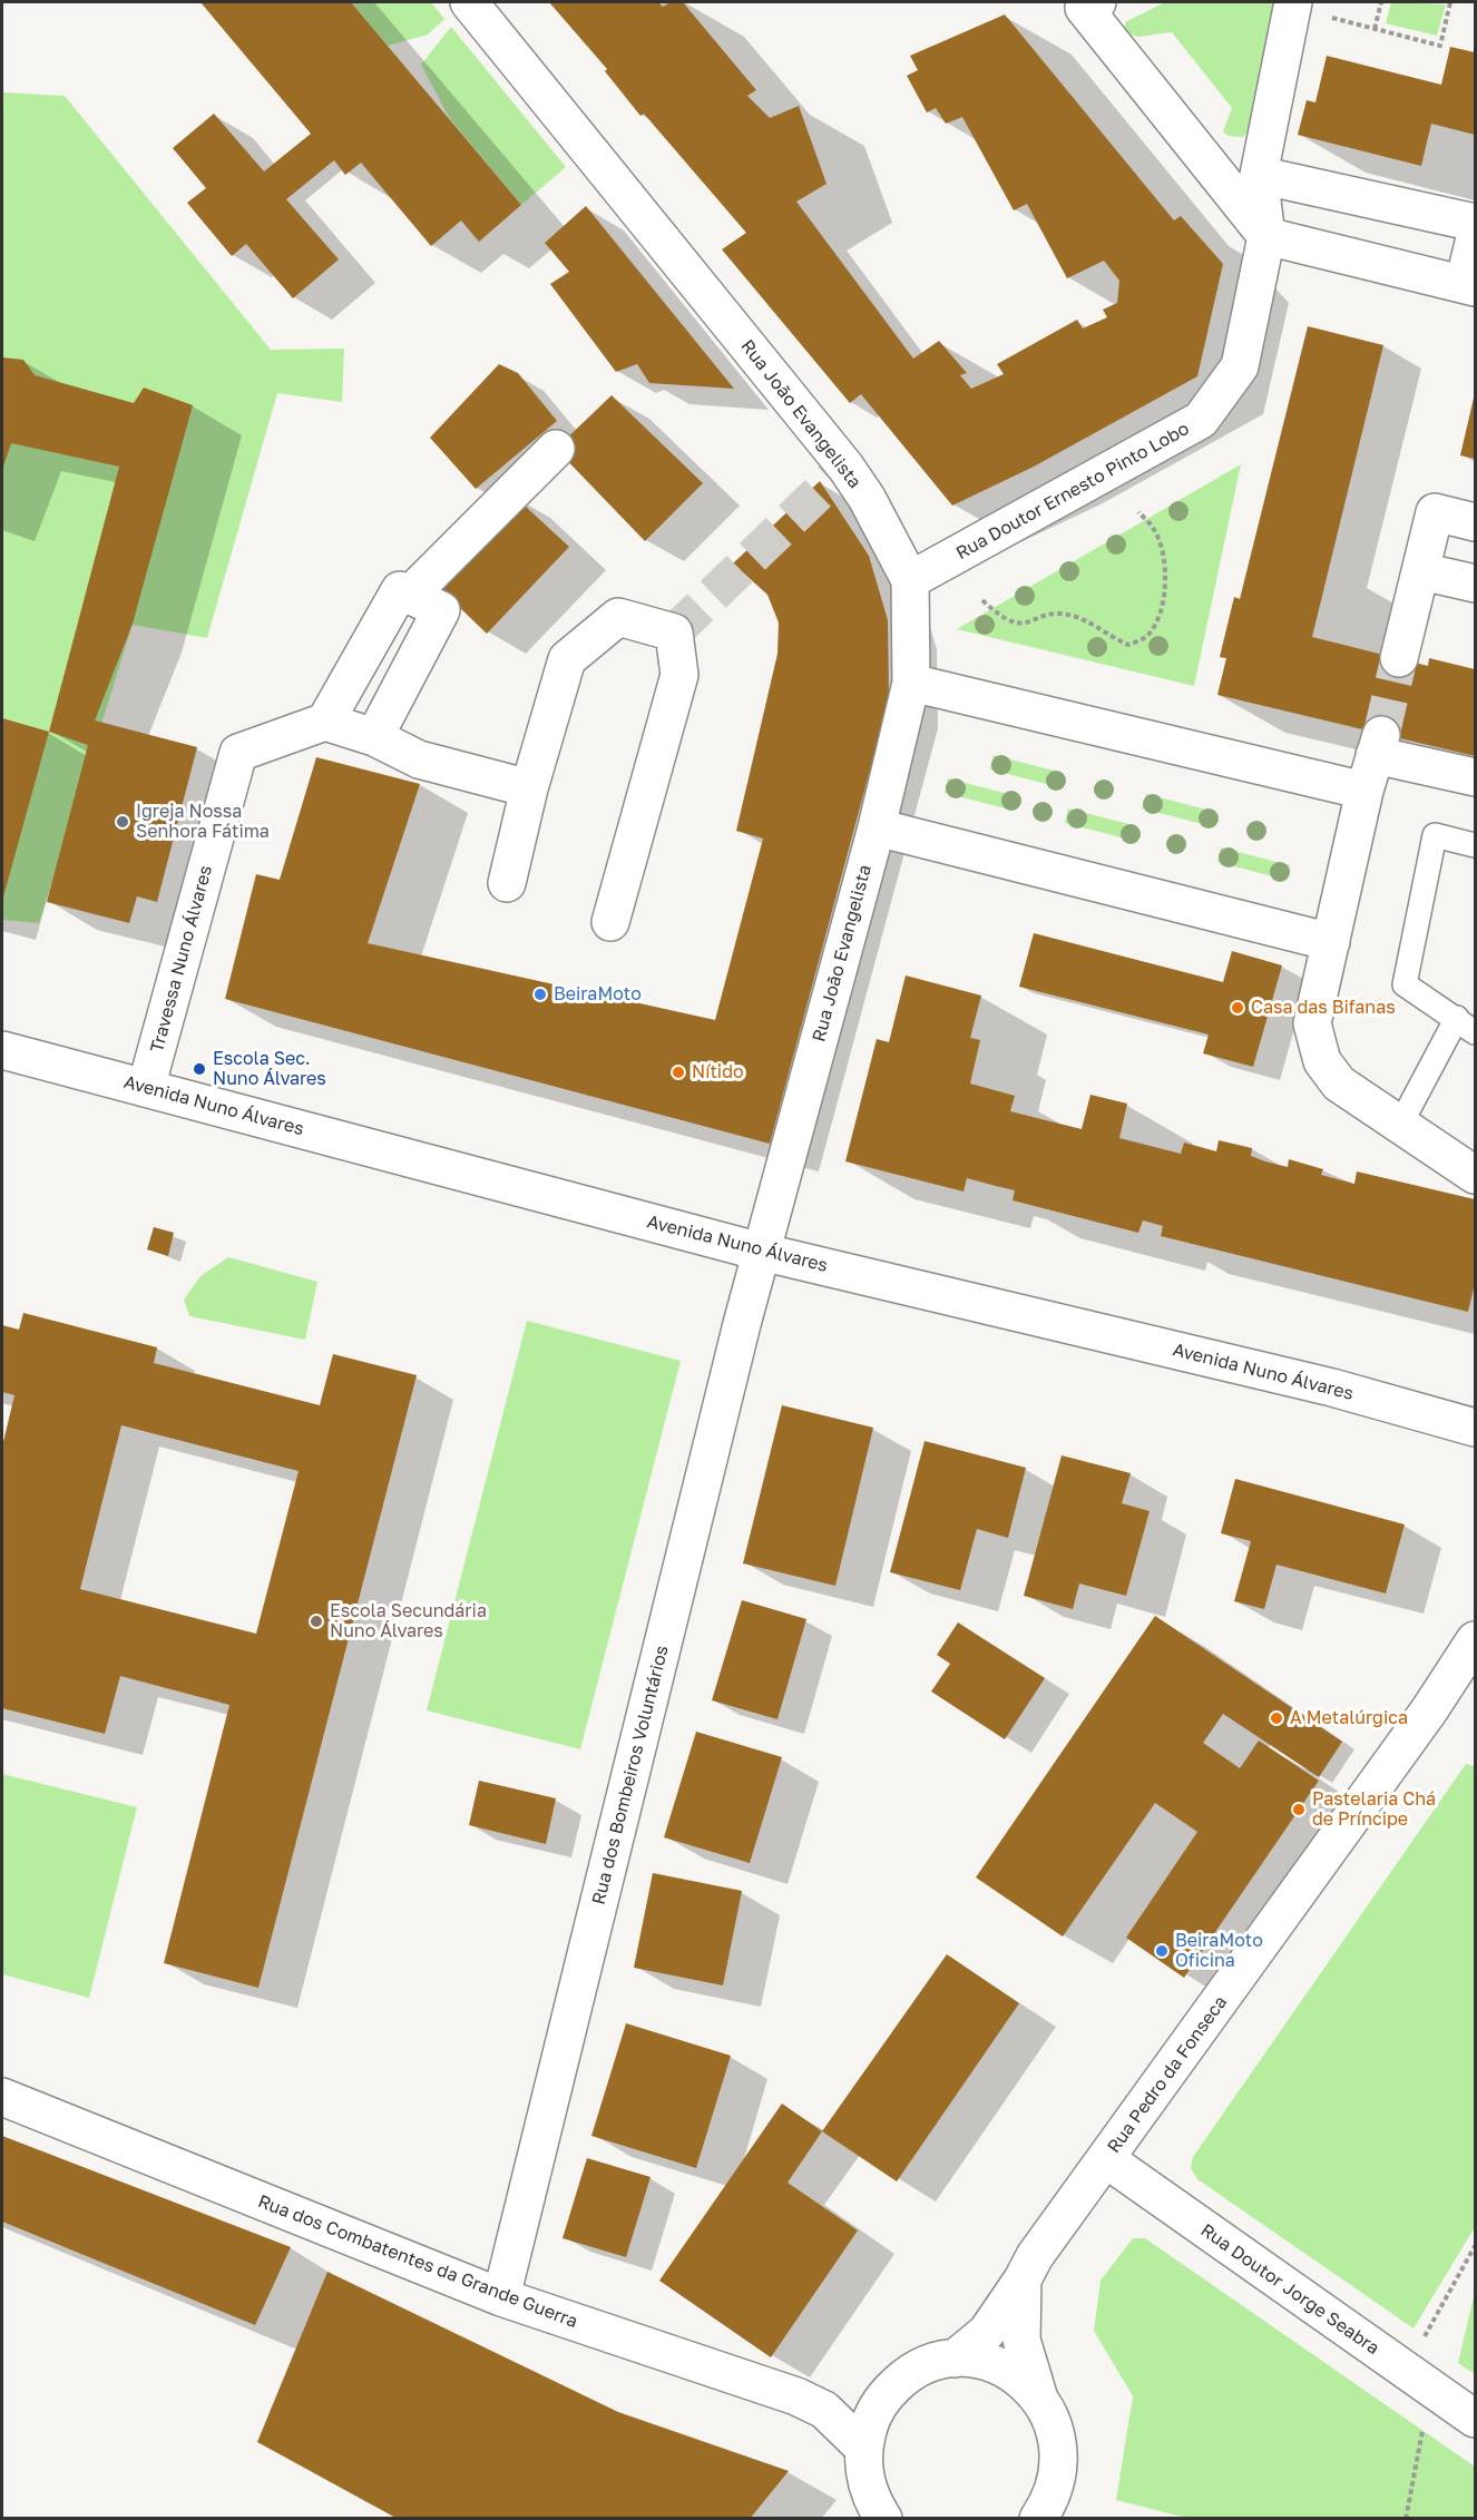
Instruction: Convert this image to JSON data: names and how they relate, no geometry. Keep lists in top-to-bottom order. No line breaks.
{"streets":{"street":["Rua João Evangelista","Rua Doutor Ernesto Pinto Lobo","Travessa Nuno Álvares","Avenida Nuno Álvares","Rua dos Bombeiros Voluntários","Rua Pedro da Fonseca","Rua dos Combatentes da Grande Guerra","Rua Doutor Jorge Seabra"]},"crossings":[["Rua João Evangelista","Rua Doutor Ernesto Pinto Lobo"],["Rua João Evangelista","Avenida Nuno Álvares"],["Rua João Evangelista","Rua dos Bombeiros Voluntários"],["Travessa Nuno Álvares","Avenida Nuno Álvares"],["Avenida Nuno Álvares","Rua dos Bombeiros Voluntários"],["Rua dos Bombeiros Voluntários","Rua dos Combatentes da Grande Guerra"],["Rua Pedro da Fonseca","Rua Doutor Jorge Seabra"]],"places":["Igreja Nossa Senhora Fátima","BeiraMoto","Casa das Bifanas","Escola Sec. Nuno Álvares","Nítido","Escola Secundária Nuno Álvares","A Metalúrgica","Pastelaria Chá de Príncipe","BeiraMoto Oficina"]}
